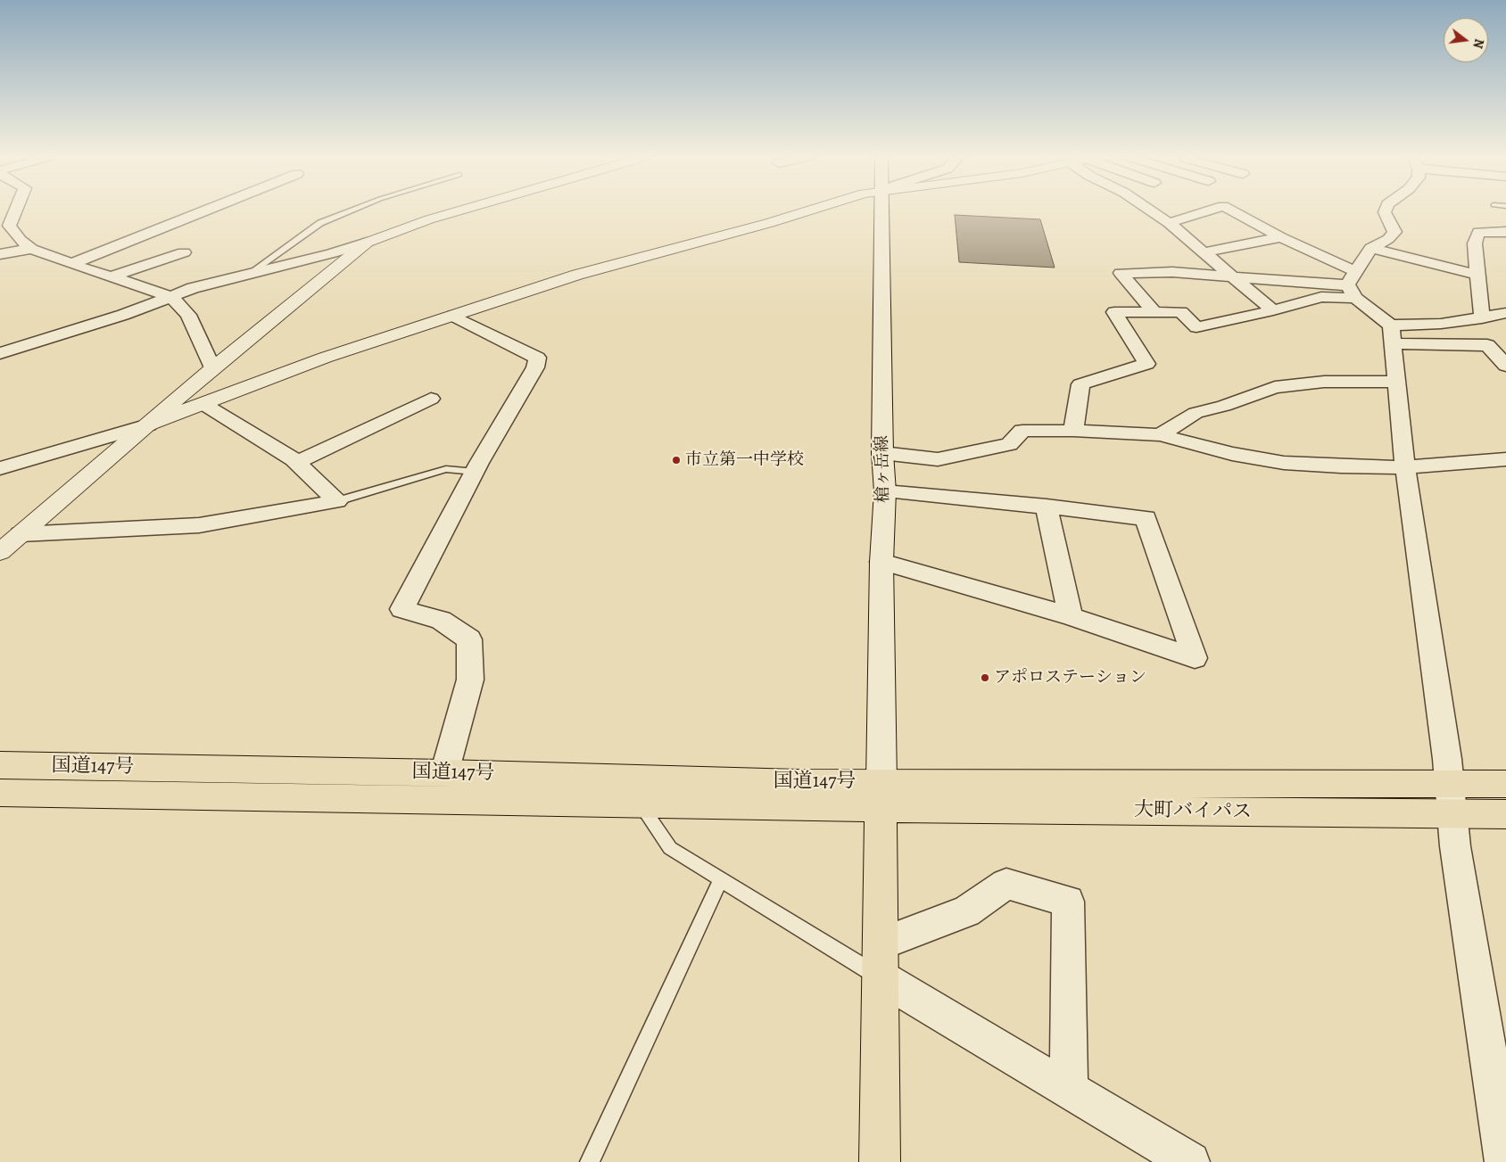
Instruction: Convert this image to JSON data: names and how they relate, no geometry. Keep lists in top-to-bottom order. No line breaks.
{"streets":{"highway":["国道147号","大町バイパス"],"street":["槍ヶ岳線"]},"crossings":[["槍ヶ岳線","国道147号"],["槍ヶ岳線","大町バイパス"],["国道147号","大町バイパス"]],"places":["市立第一中学校","アポロステーション"],"north":"right"}
